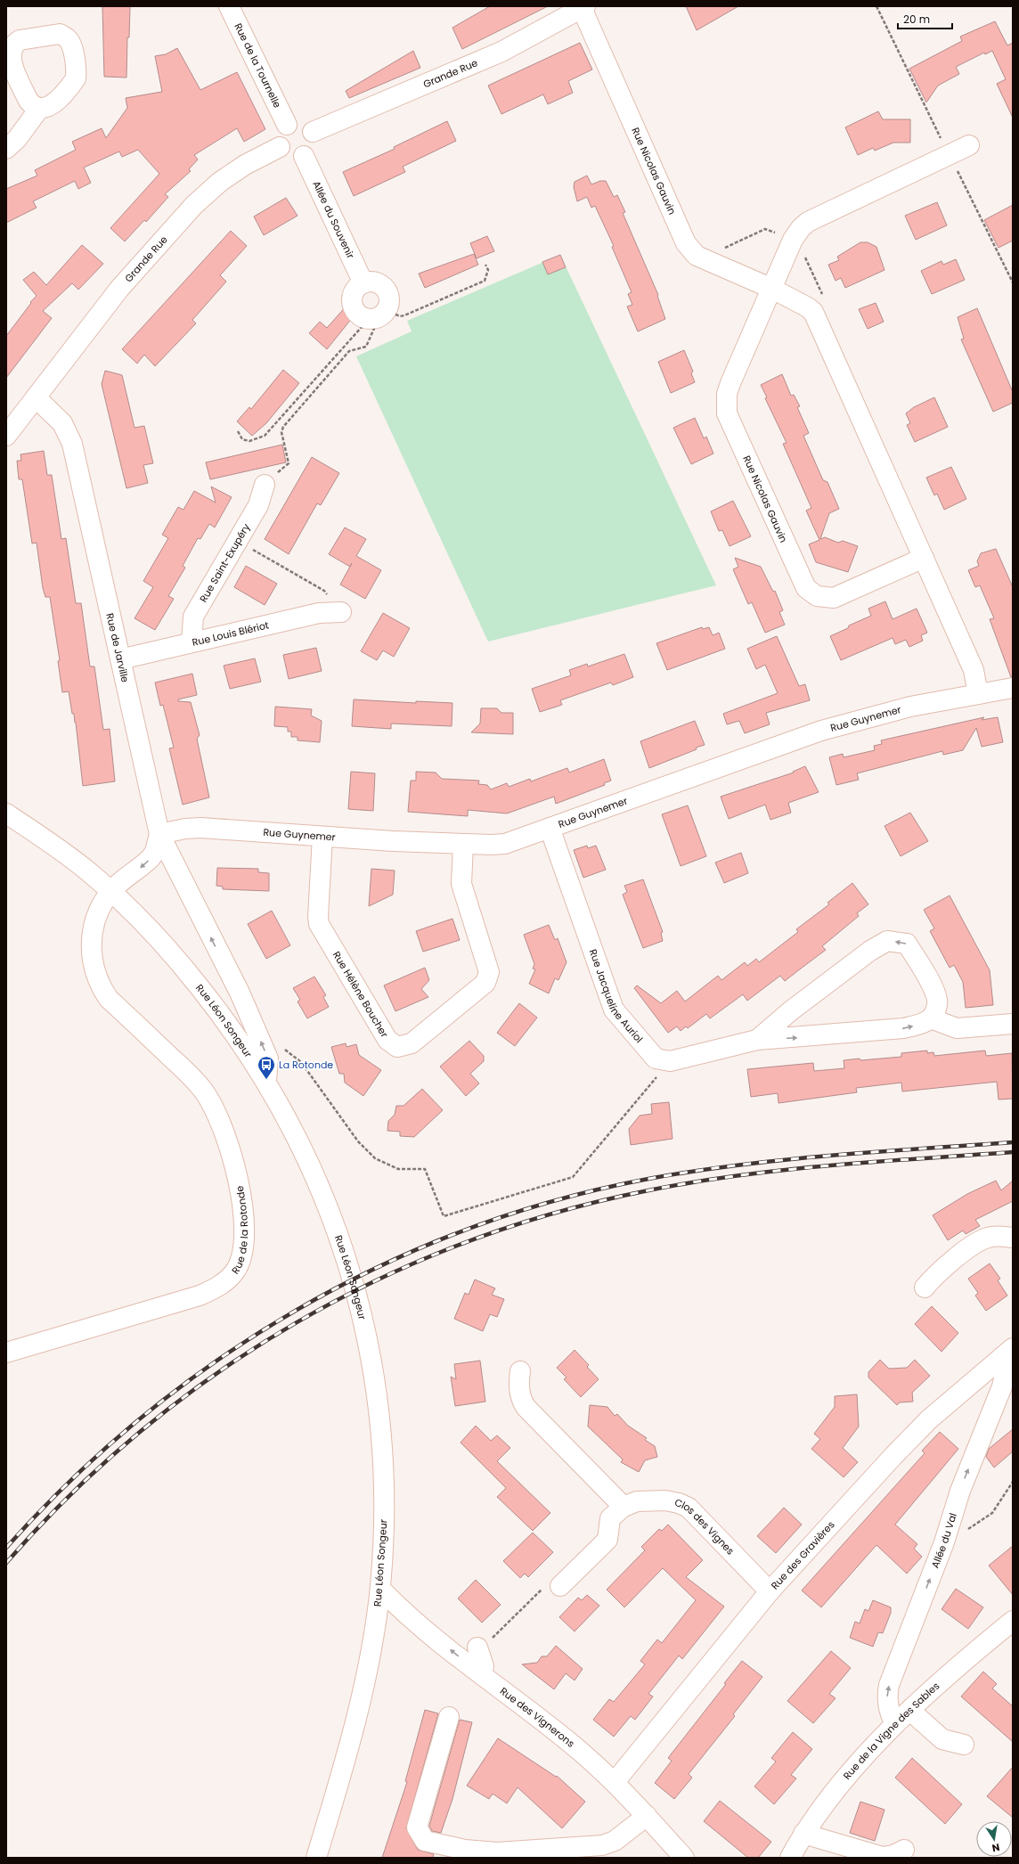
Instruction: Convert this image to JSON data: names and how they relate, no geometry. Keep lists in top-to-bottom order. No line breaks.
{"streets":{"street":["Rue de la Tournelle","Grande Rue","Rue Nicolas Gauvin","Allée du Souvenir","Rue Saint-Exupéry","Rue Louis Blériot","Rue de Jarville","Rue Guynemer","Rue Hélène Boucher","Rue Jacqueline Auriol","Rue Léon Songeur","Rue de la Rotonde","Clos des Vignes","Allée du Val","Rue des Gravières","Rue des Vignerons","Rue de la Vigne des Sables"]},"crossings":[["Rue de la Tournelle","Grande Rue"],["Rue de la Tournelle","Allée du Souvenir"],["Grande Rue","Rue Nicolas Gauvin"],["Grande Rue","Allée du Souvenir"],["Grande Rue","Rue de Jarville"],["Rue Nicolas Gauvin","Rue Guynemer"],["Rue Saint-Exupéry","Rue Louis Blériot"],["Rue Louis Blériot","Rue de Jarville"],["Rue de Jarville","Rue Guynemer"],["Rue de Jarville","Rue Léon Songeur"],["Rue de Jarville","Rue de la Rotonde"],["Rue Guynemer","Rue Hélène Boucher"],["Rue Guynemer","Rue Jacqueline Auriol"],["Rue Léon Songeur","Rue de la Rotonde"],["Rue Léon Songeur","Rue des Vignerons"],["Clos des Vignes","Rue des Gravières"],["Allée du Val","Rue des Gravières"],["Allée du Val","Rue de la Vigne des Sables"],["Rue des Gravières","Rue des Vignerons"]],"one_way":["Allée du Val"],"places":{"bus stop":["La Rotonde"]},"scale_bar":"20 m","north":"bottom"}
